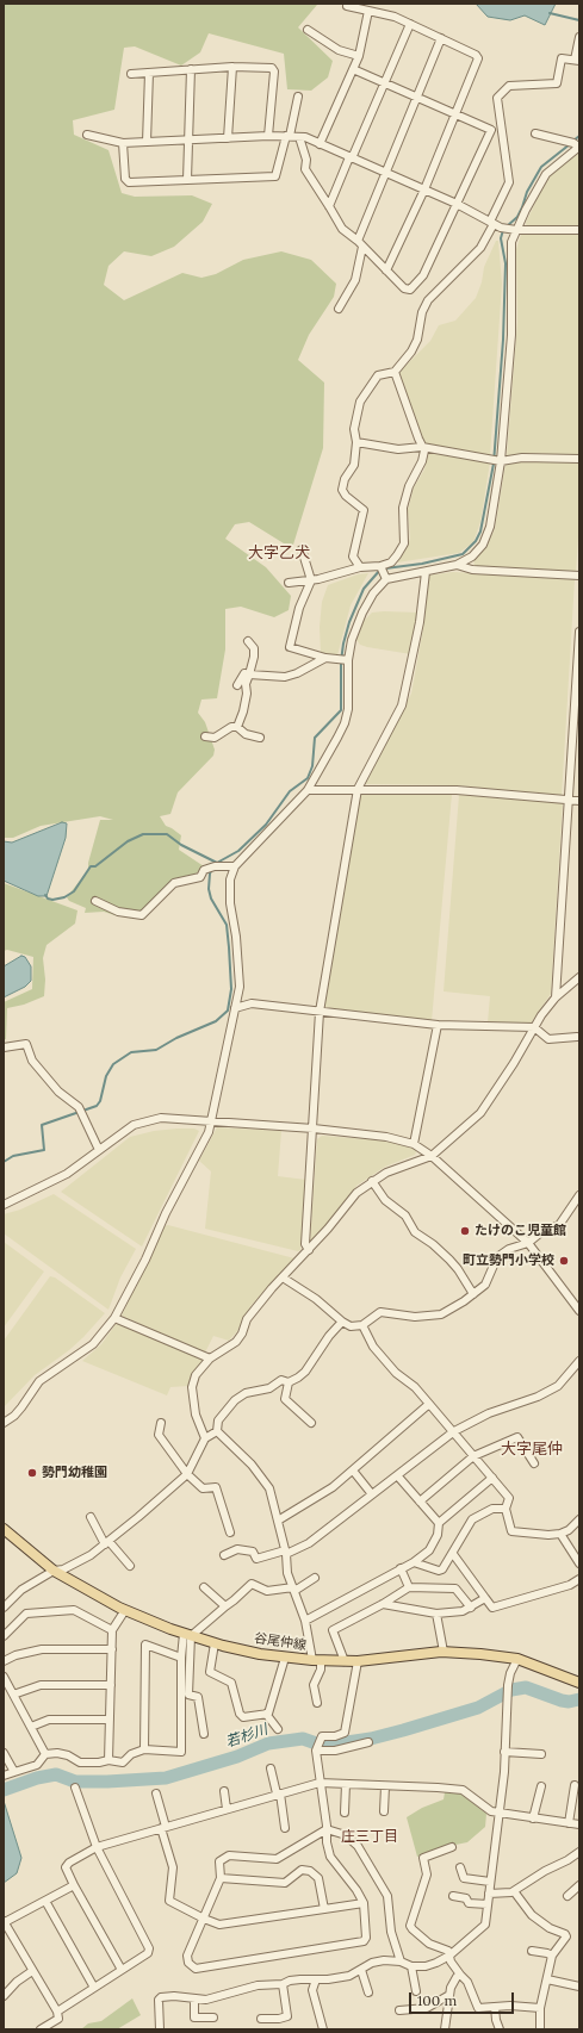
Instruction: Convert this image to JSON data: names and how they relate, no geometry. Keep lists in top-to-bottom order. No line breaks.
{"streets":{"main road":["谷尾仲線"]},"districts":["大字乙犬","大字尾仲","庄三丁目"],"water":["若杉川"],"places":["たけのこ児童館","町立勢門小学校","勢門幼稚園"],"scale_bar":"100 m"}
